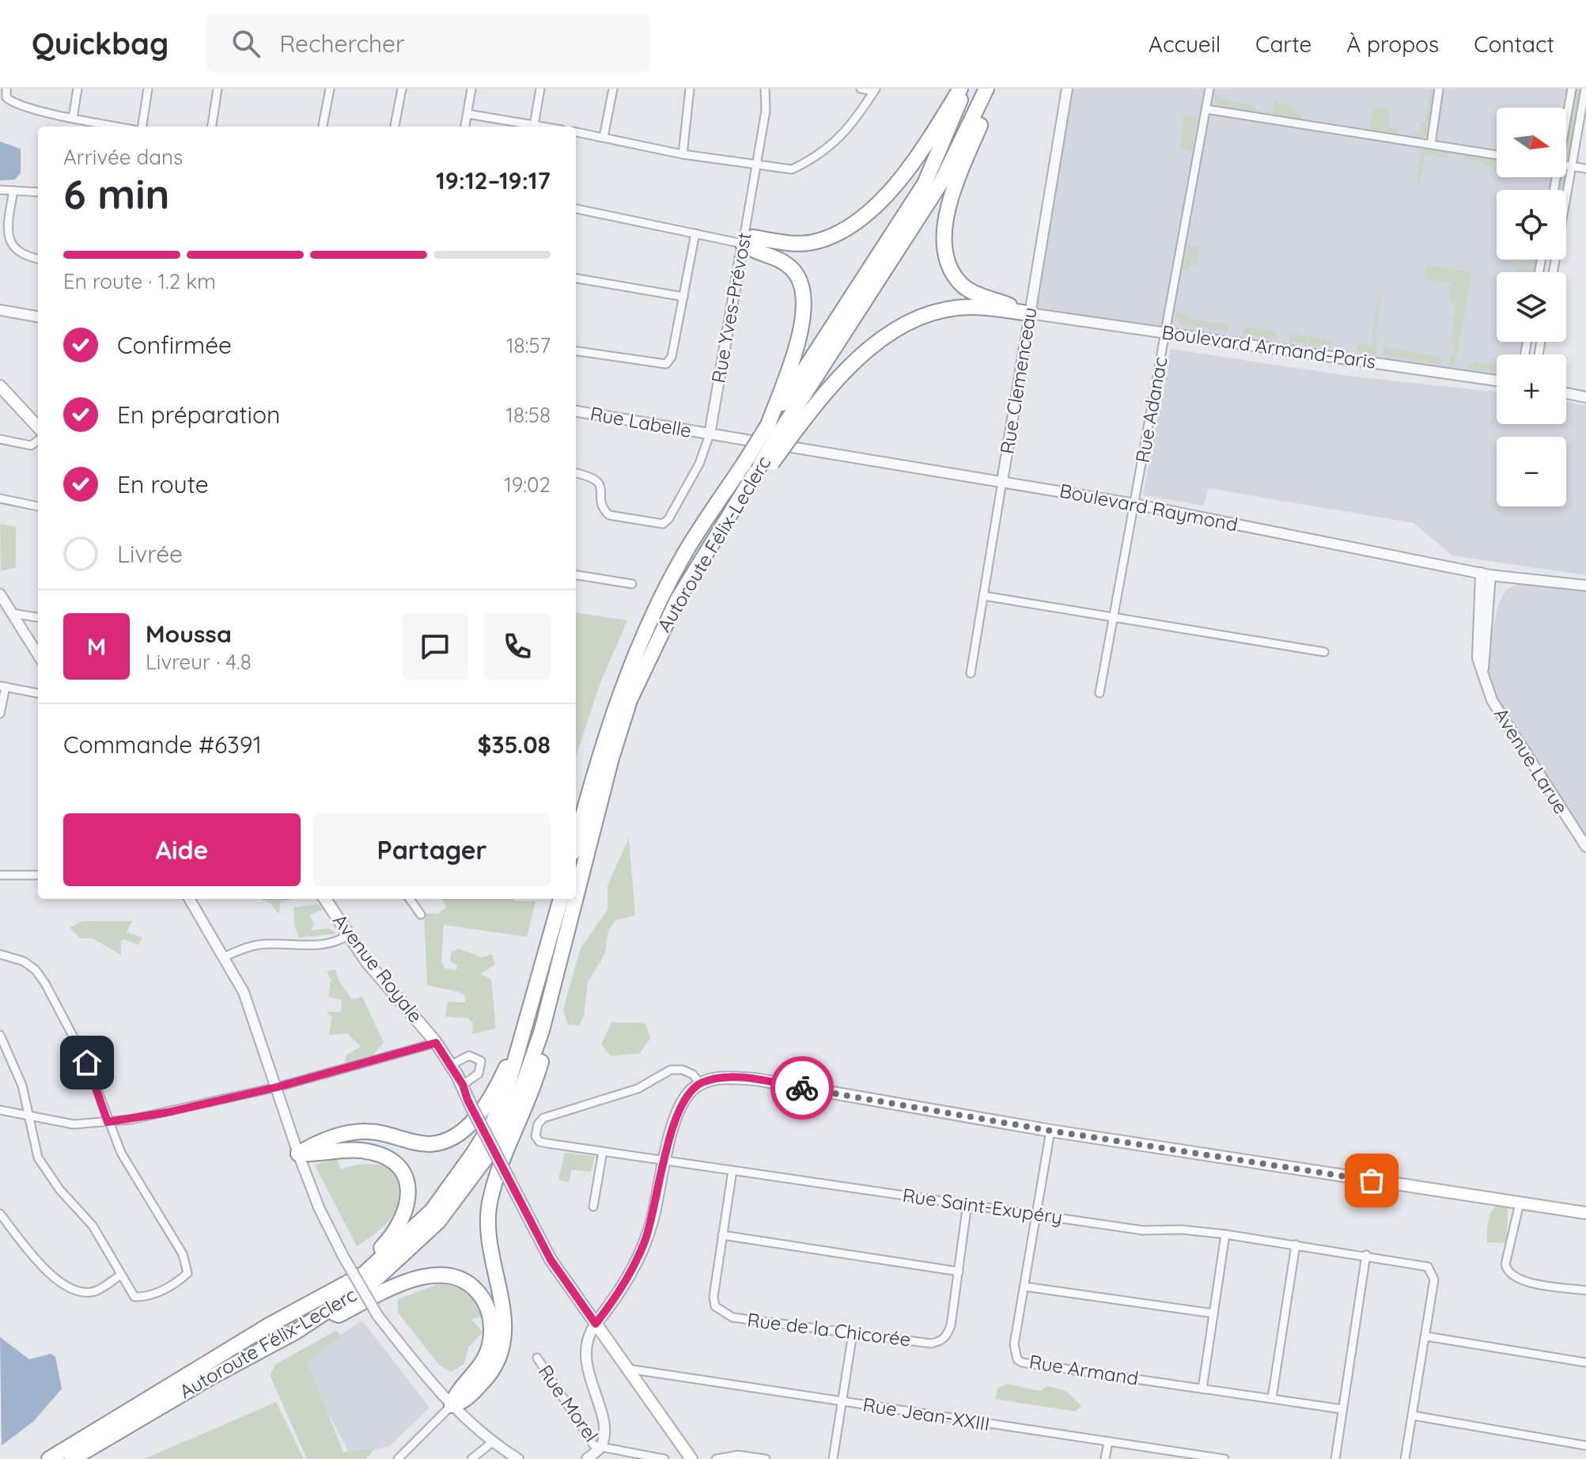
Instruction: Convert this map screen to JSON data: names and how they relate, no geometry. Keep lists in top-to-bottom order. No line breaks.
{"streets":{"highway":["Autoroute Félix-Leclerc"],"main road":["Avenue Royale"],"street":["Rue Yves-Prévost","Boulevard Armand-Paris","Rue Clemenceau","Rue Adanac","Rue Labelle","Boulevard Raymond","Avenue Larue","Rue Saint-Exupéry","Rue de la Chicorée","Rue Armand","Rue Morel","Rue Jean-XXIII"]},"crossings":[["Rue Yves-Prévost","Rue Labelle"],["Rue Yves-Prévost","Boulevard Raymond"],["Boulevard Armand-Paris","Rue Clemenceau"],["Boulevard Armand-Paris","Rue Adanac"],["Rue Clemenceau","Boulevard Raymond"],["Rue Adanac","Boulevard Raymond"],["Rue Labelle","Boulevard Raymond"],["Boulevard Raymond","Avenue Larue"],["Avenue Royale","Rue Jean-XXIII"],["Rue Saint-Exupéry","Rue de la Chicorée"],["Rue Saint-Exupéry","Rue Armand"]],"north":"right","page":{"header":"Quickbag","search":"Rechercher","nav":["Accueil","Carte","À propos","Contact"],"map_buttons":["+","−"],"heading":["6 min","Arrivée dans","19:12–19:17"],"panel":["Moussa","Livreur · 4.8","Commande #6391","$35.08"],"bar":"En route · 1.2 km","list":[["Confirmée","18:57"],["En préparation","18:58"],["En route","19:02"],"Livrée"],"round":"M","buttons":["Aide","Partager"]}}
